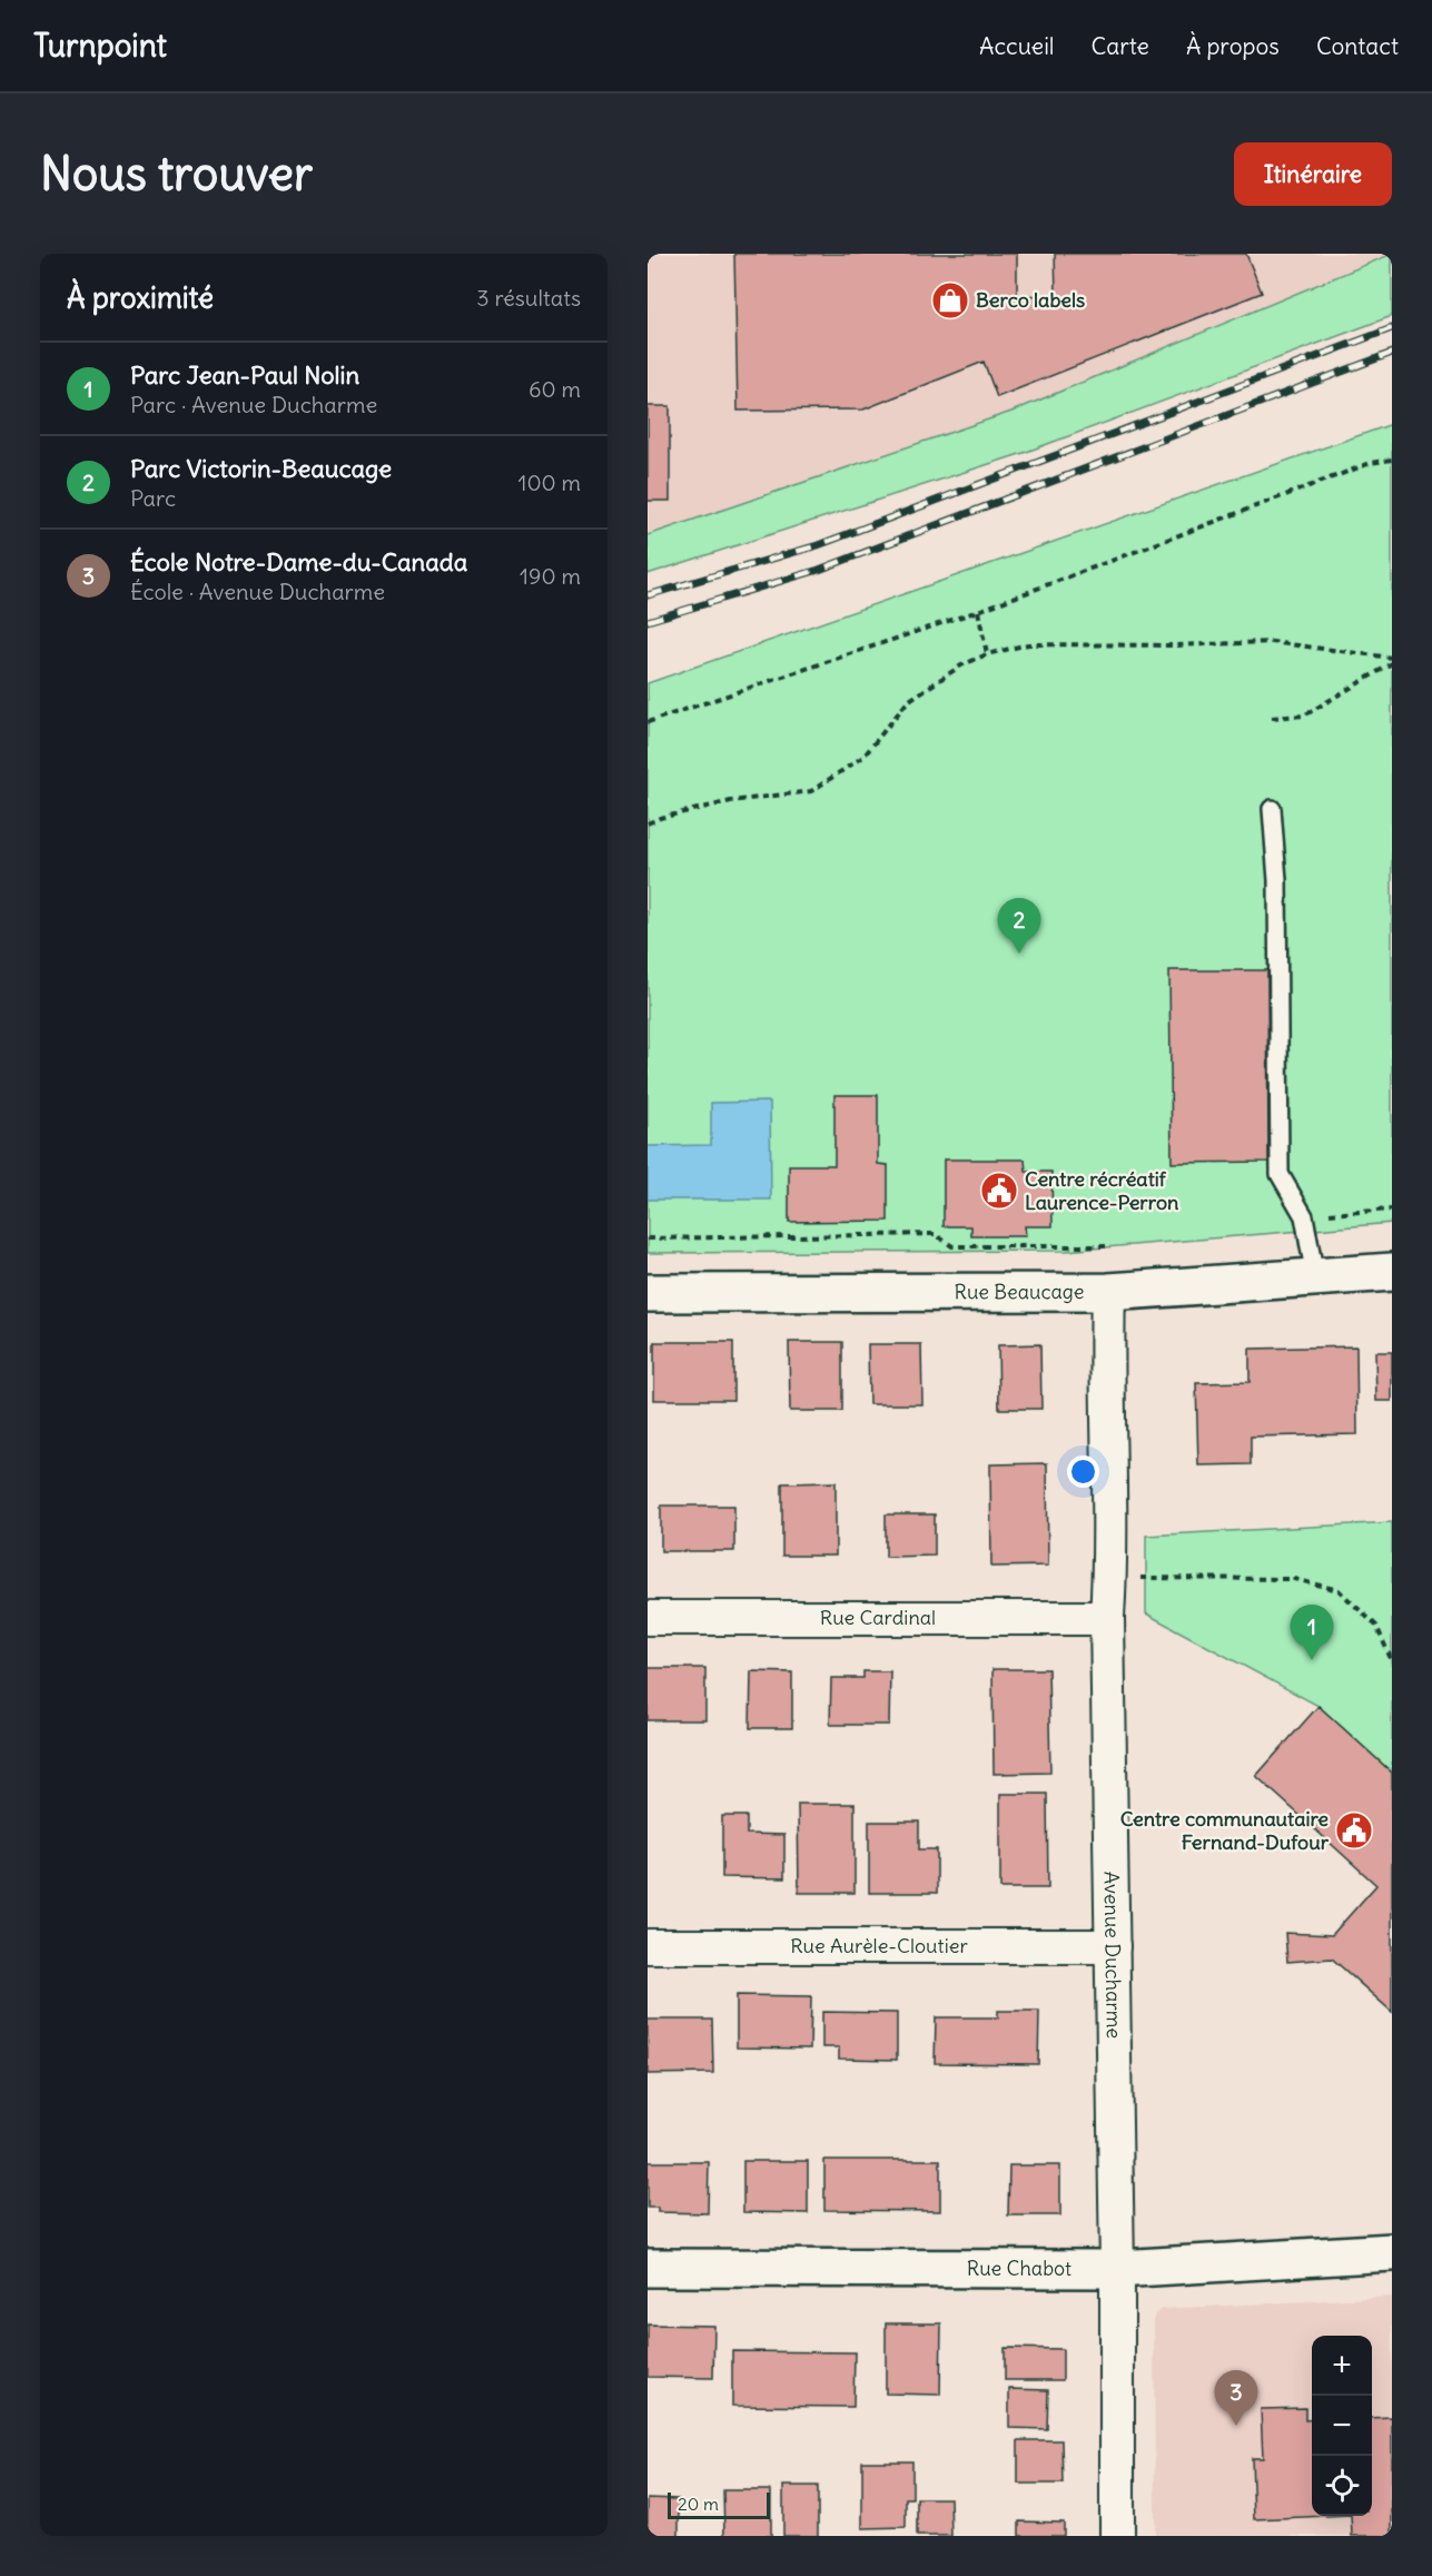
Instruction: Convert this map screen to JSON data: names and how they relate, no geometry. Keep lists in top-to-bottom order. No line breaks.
{"streets":{"street":["Rue Beaucage","Rue Cardinal","Rue Aurèle-Cloutier","Avenue Ducharme","Rue Chabot"]},"crossings":[["Rue Beaucage","Avenue Ducharme"],["Rue Cardinal","Avenue Ducharme"],["Rue Aurèle-Cloutier","Avenue Ducharme"],["Avenue Ducharme","Rue Chabot"]],"places":{"shop":["Berco labels"],"public building":["Centre récréatif Laurence-Perron","Centre communautaire Fernand-Dufour"]},"scale_bar":"20 m","page":{"header":"Turnpoint","nav":["Accueil","Carte","À propos","Contact"],"buttons":"Itinéraire","title":"Nous trouver","heading":["À proximité","3 résultats"],"list":[{"mark":"1","name":"Parc Jean-Paul Nolin","note":"Parc · Avenue Ducharme","value":"60 m"},{"mark":"2","name":"Parc Victorin-Beaucage","note":"Parc","value":"100 m"},{"mark":"3","name":"École Notre-Dame-du-Canada","note":"École · Avenue Ducharme","value":"190 m"}],"pins":["2","1","3"],"map_buttons":["+","−"],"scale":"20 m"}}
